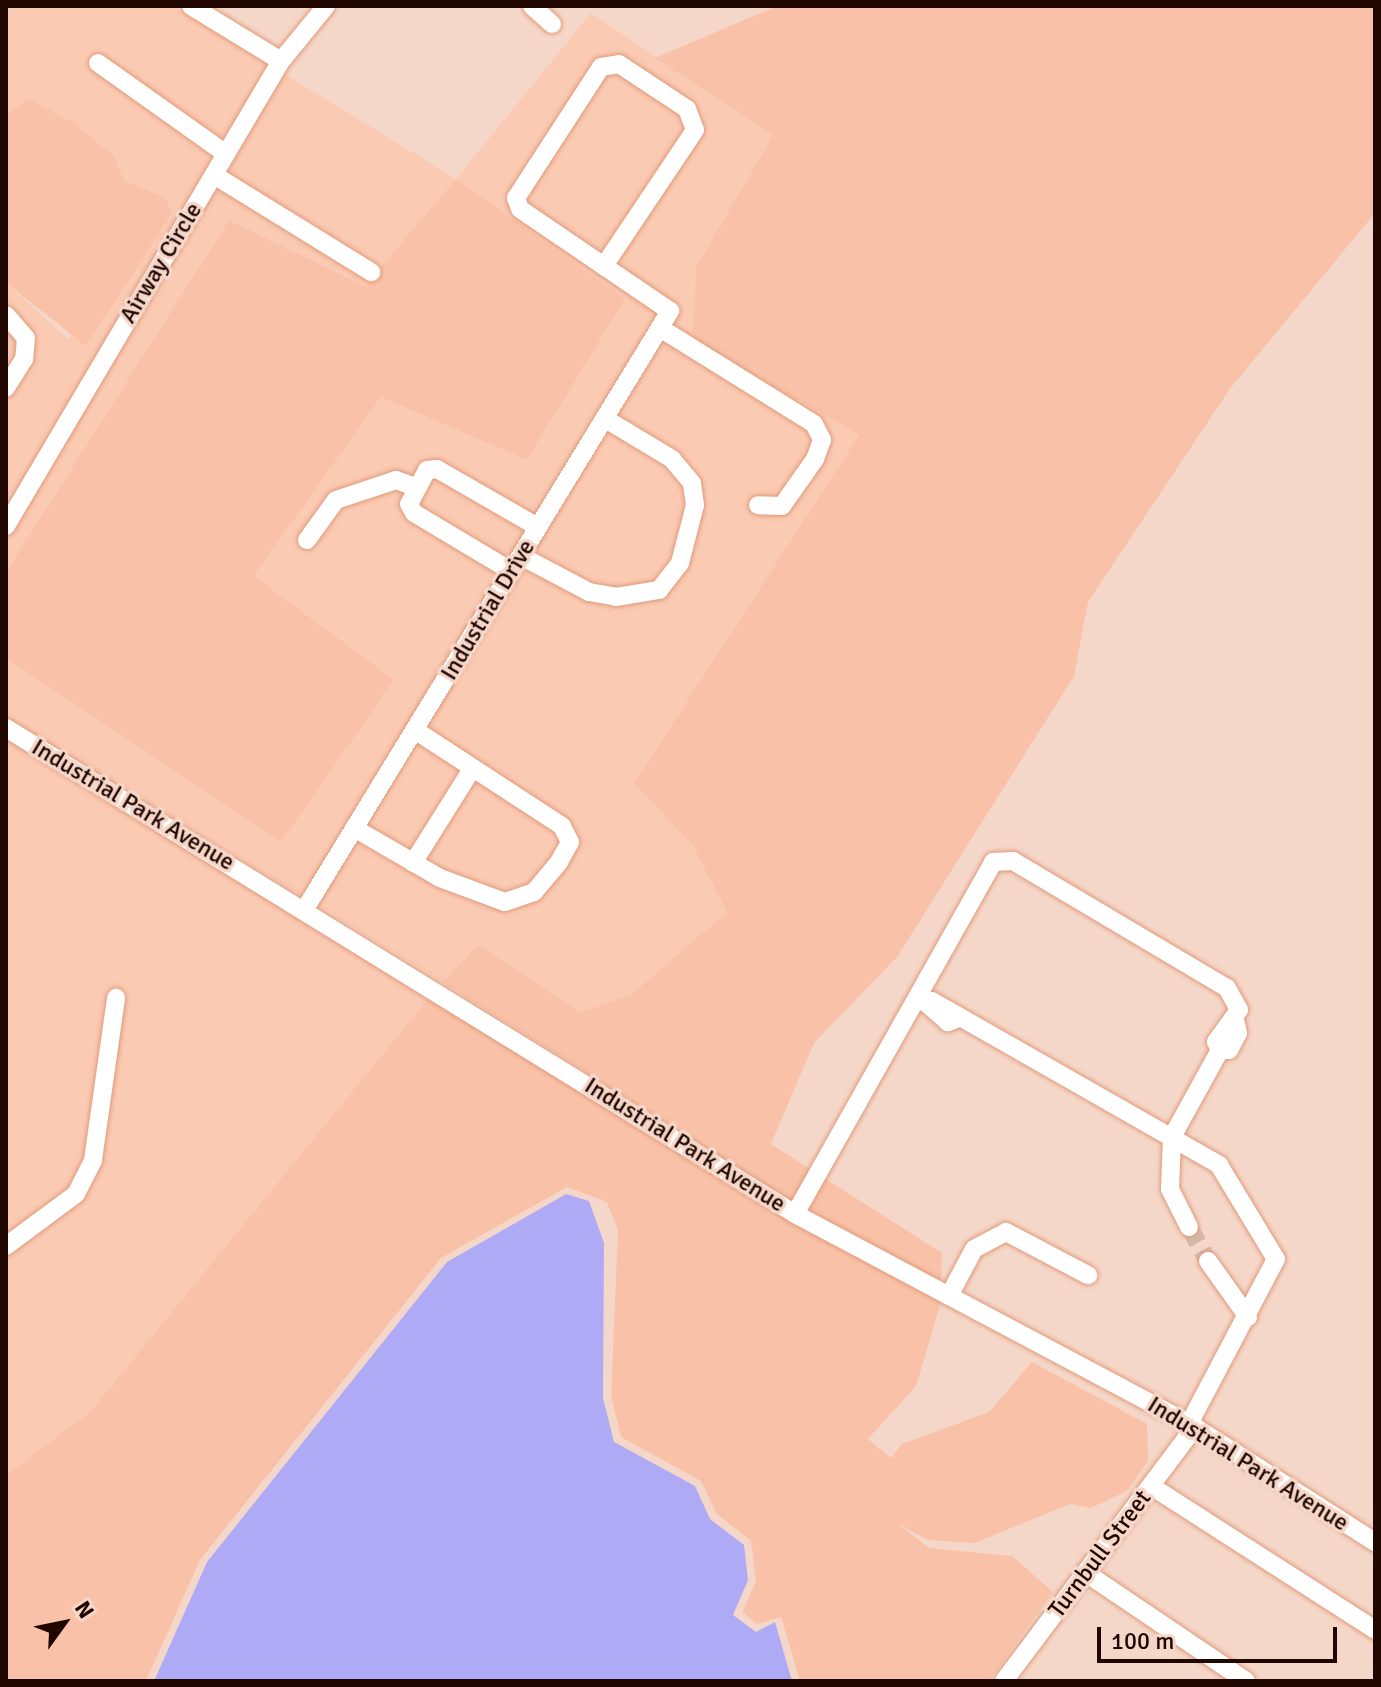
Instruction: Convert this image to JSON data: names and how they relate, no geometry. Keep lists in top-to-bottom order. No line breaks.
{"streets":{"street":["Airway Circle","Industrial Drive","Industrial Park Avenue","Turnbull Street"]},"crossings":[["Industrial Drive","Industrial Park Avenue"],["Industrial Park Avenue","Turnbull Street"]],"scale_bar":"100 m","north":"top right"}
